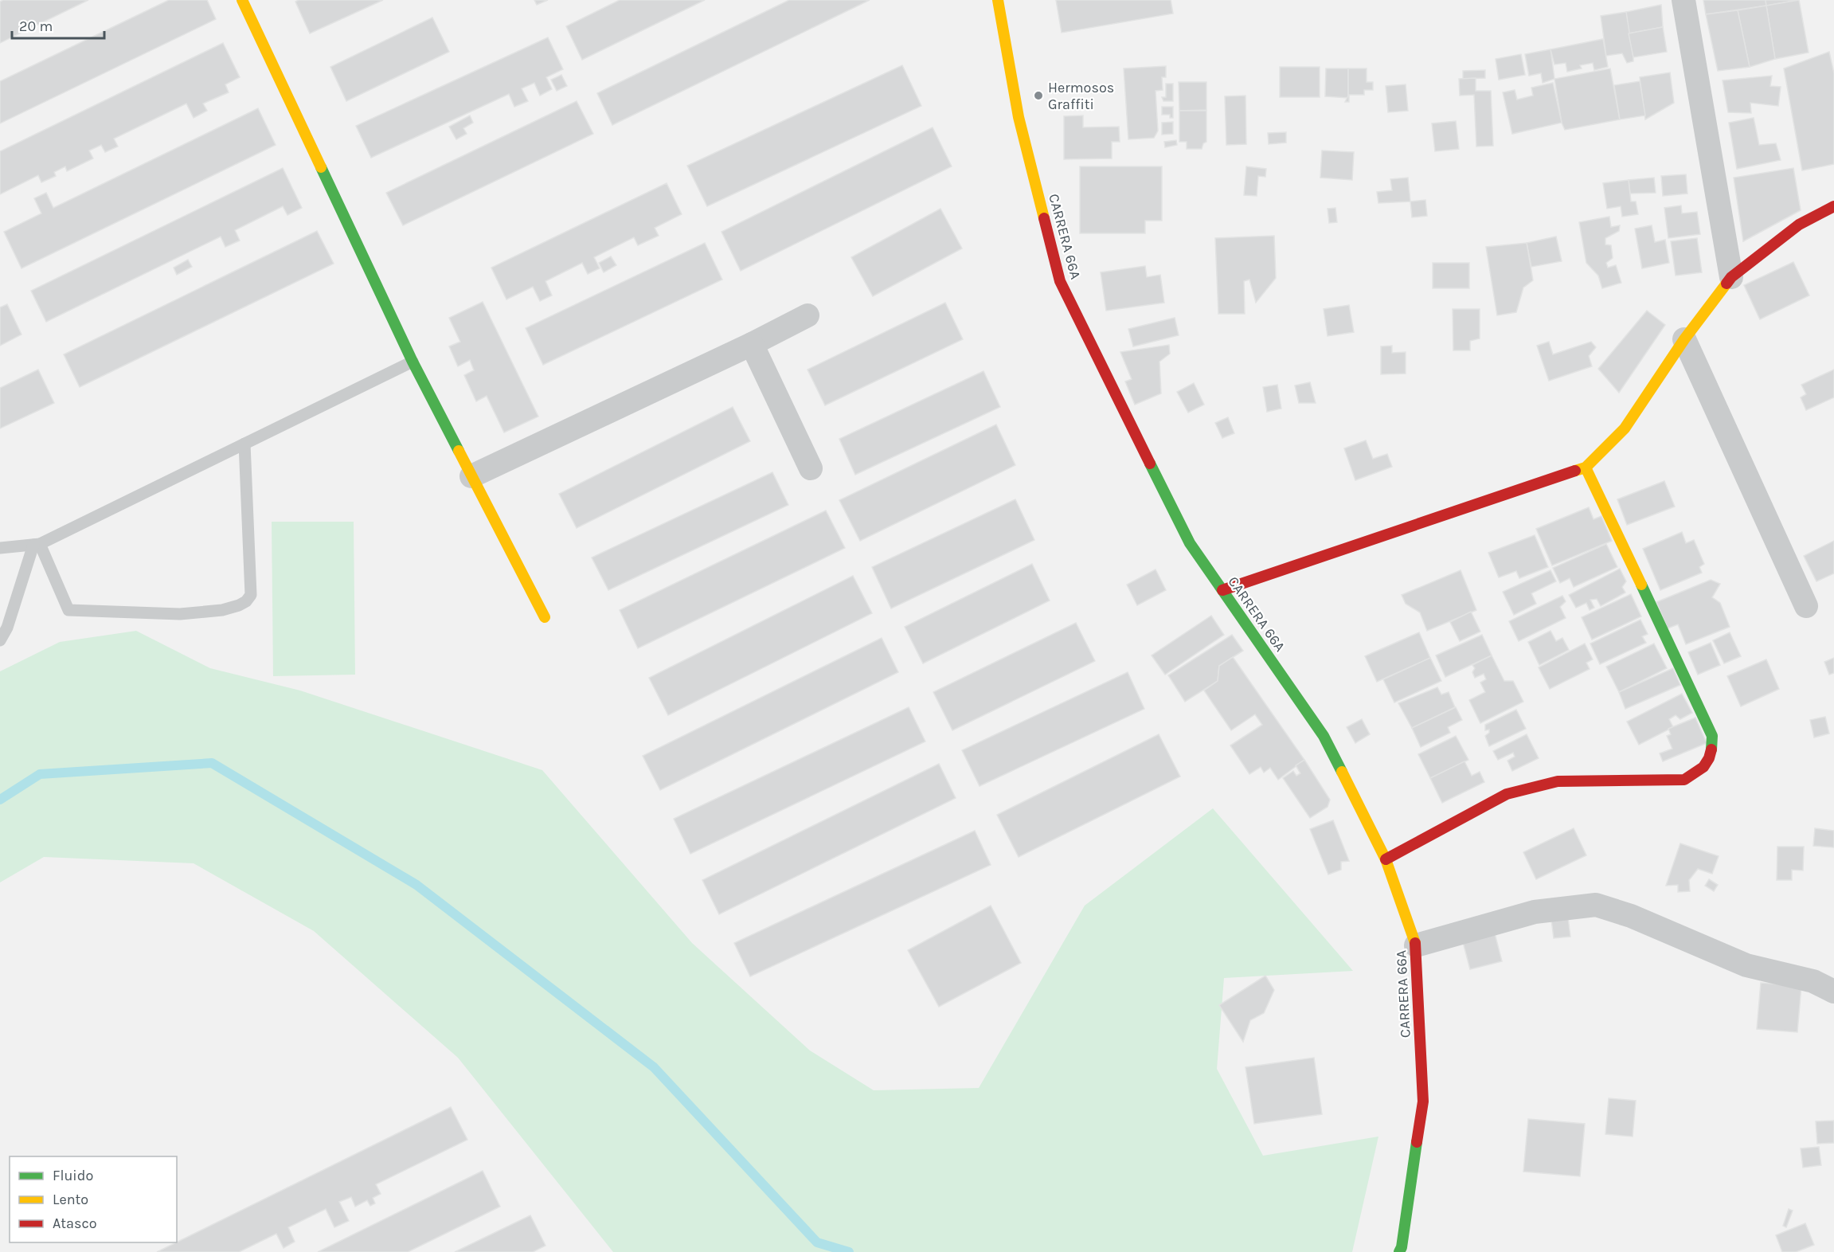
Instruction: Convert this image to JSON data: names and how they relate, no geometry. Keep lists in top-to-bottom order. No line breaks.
{"streets":{"street":["CARRERA 66A"]},"places":["Hermosos Graffiti"],"legend":["Fluido","Lento","Atasco"],"scale_bar":"20 m"}
